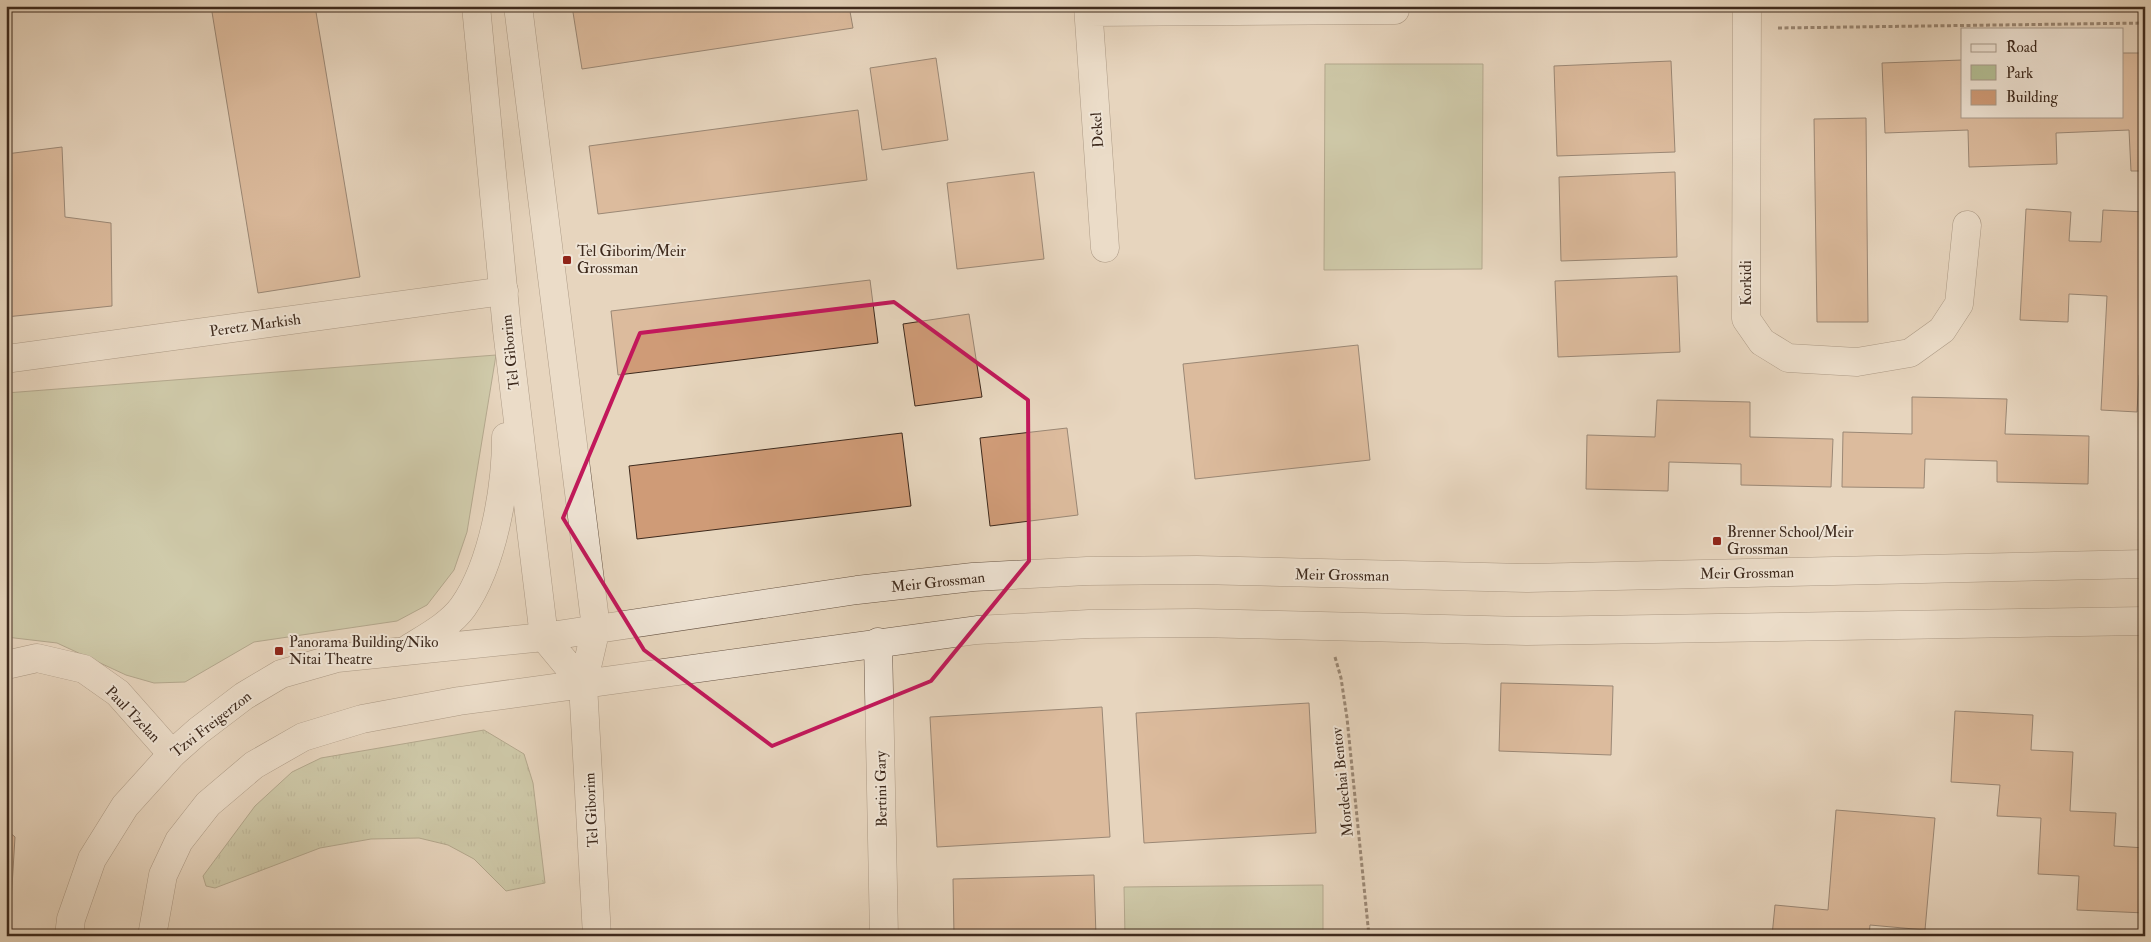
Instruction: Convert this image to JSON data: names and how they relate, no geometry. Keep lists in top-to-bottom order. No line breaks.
{"streets":{"street":["Dekel","Korkidi","Peretz Markish","Tel Giborim","Meir Grossman","Paul Tzelan","Tzvi Freigerzon","Bertini Gary"],"path":["Mordechai Bentov"]},"crossings":[["Peretz Markish","Tel Giborim"],["Tel Giborim","Meir Grossman"],["Tel Giborim","Tzvi Freigerzon"],["Meir Grossman","Tzvi Freigerzon"],["Paul Tzelan","Tzvi Freigerzon"]],"places":{"transit":["Tel Giborim/Meir Grossman","Brenner School/Meir Grossman","Panorama Building/Niko Nitai Theatre"]},"legend":["Road","Park","Building"]}
